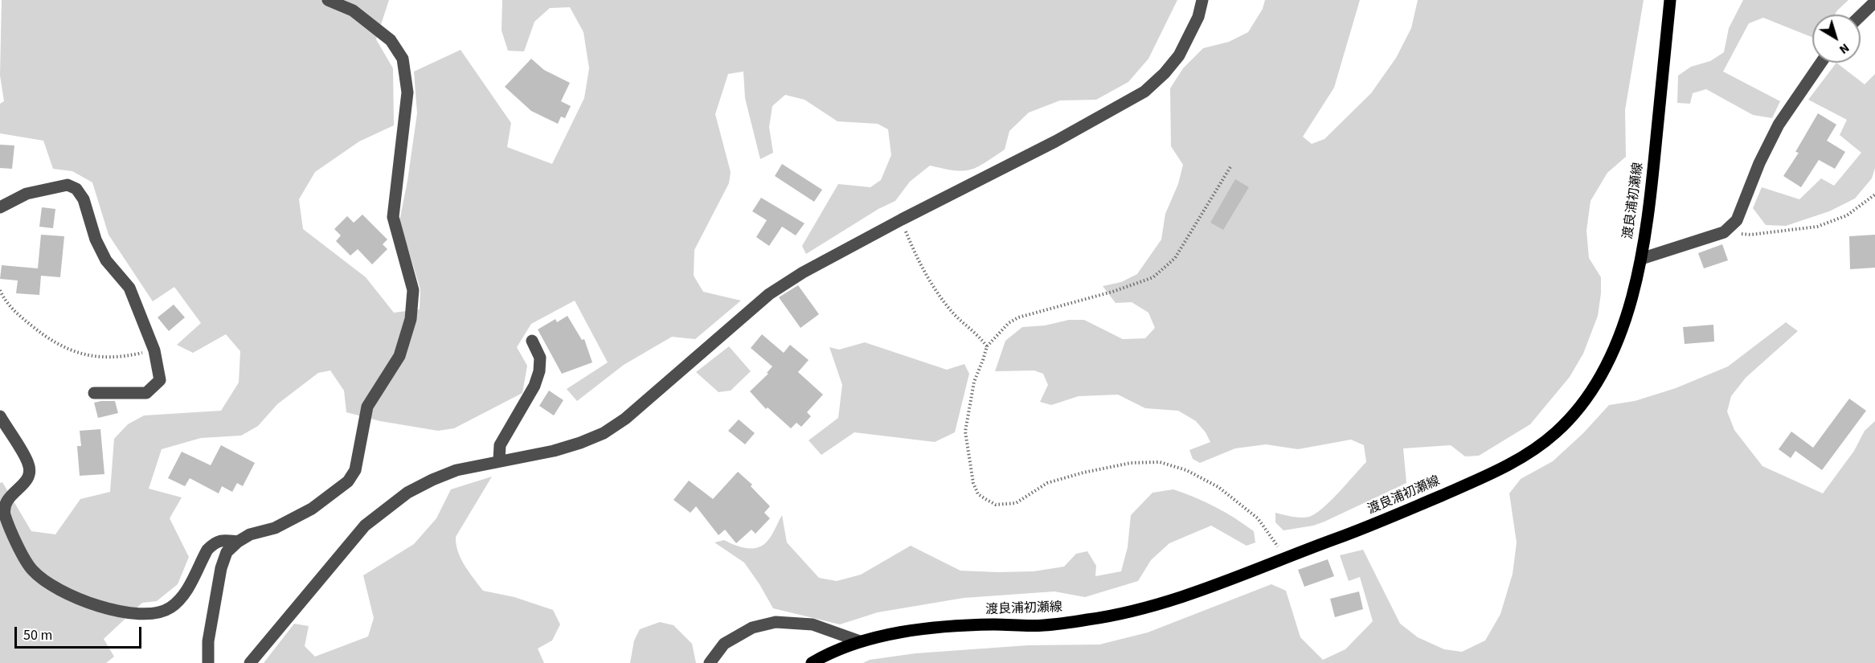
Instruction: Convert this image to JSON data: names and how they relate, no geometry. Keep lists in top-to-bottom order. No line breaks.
{"streets":{"main road":["渡良浦初瀬線"]},"scale_bar":"50 m","north":"bottom right"}
